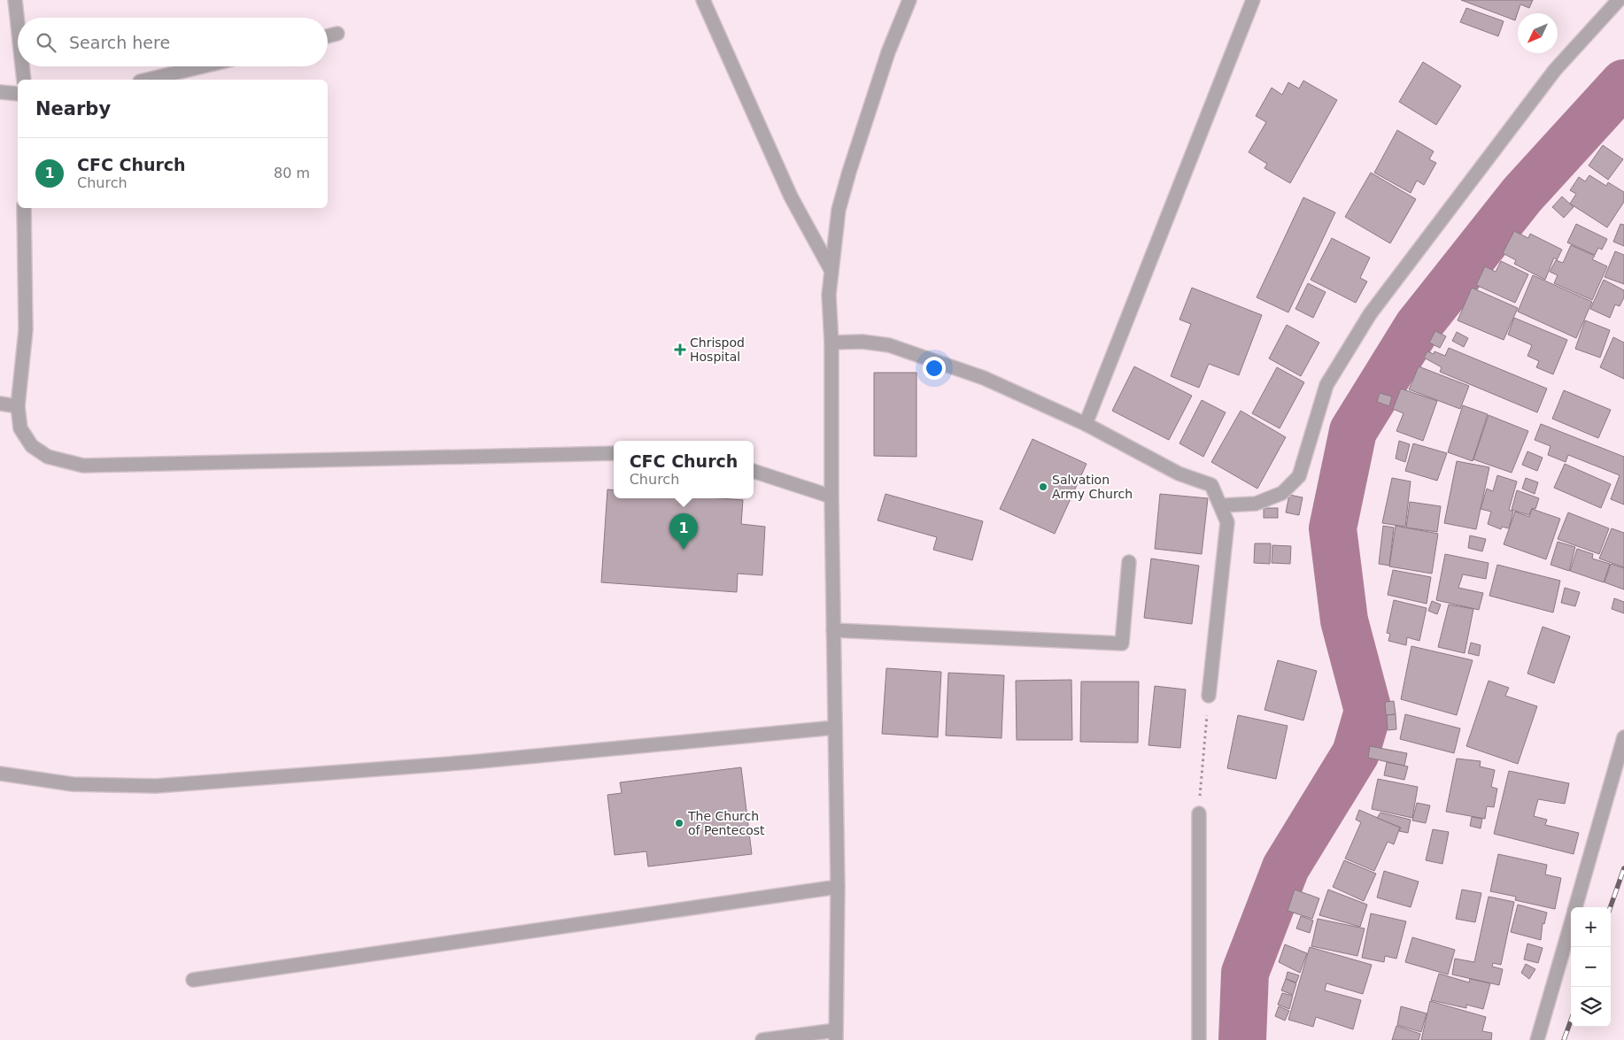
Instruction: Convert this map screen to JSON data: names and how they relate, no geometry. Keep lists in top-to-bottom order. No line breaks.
{"places":{"health":["Chrispod Hospital"],"other":["Salvation Army Church","The Church of Pentecost"]},"north":"bottom left","page":{"search":"Search here","heading":"Nearby","list":[{"mark":"1","name":"CFC Church","note":"Church","value":"80 m"}],"popup":["CFC Church","Church"],"pins":"1","map_buttons":["+","−"]}}
